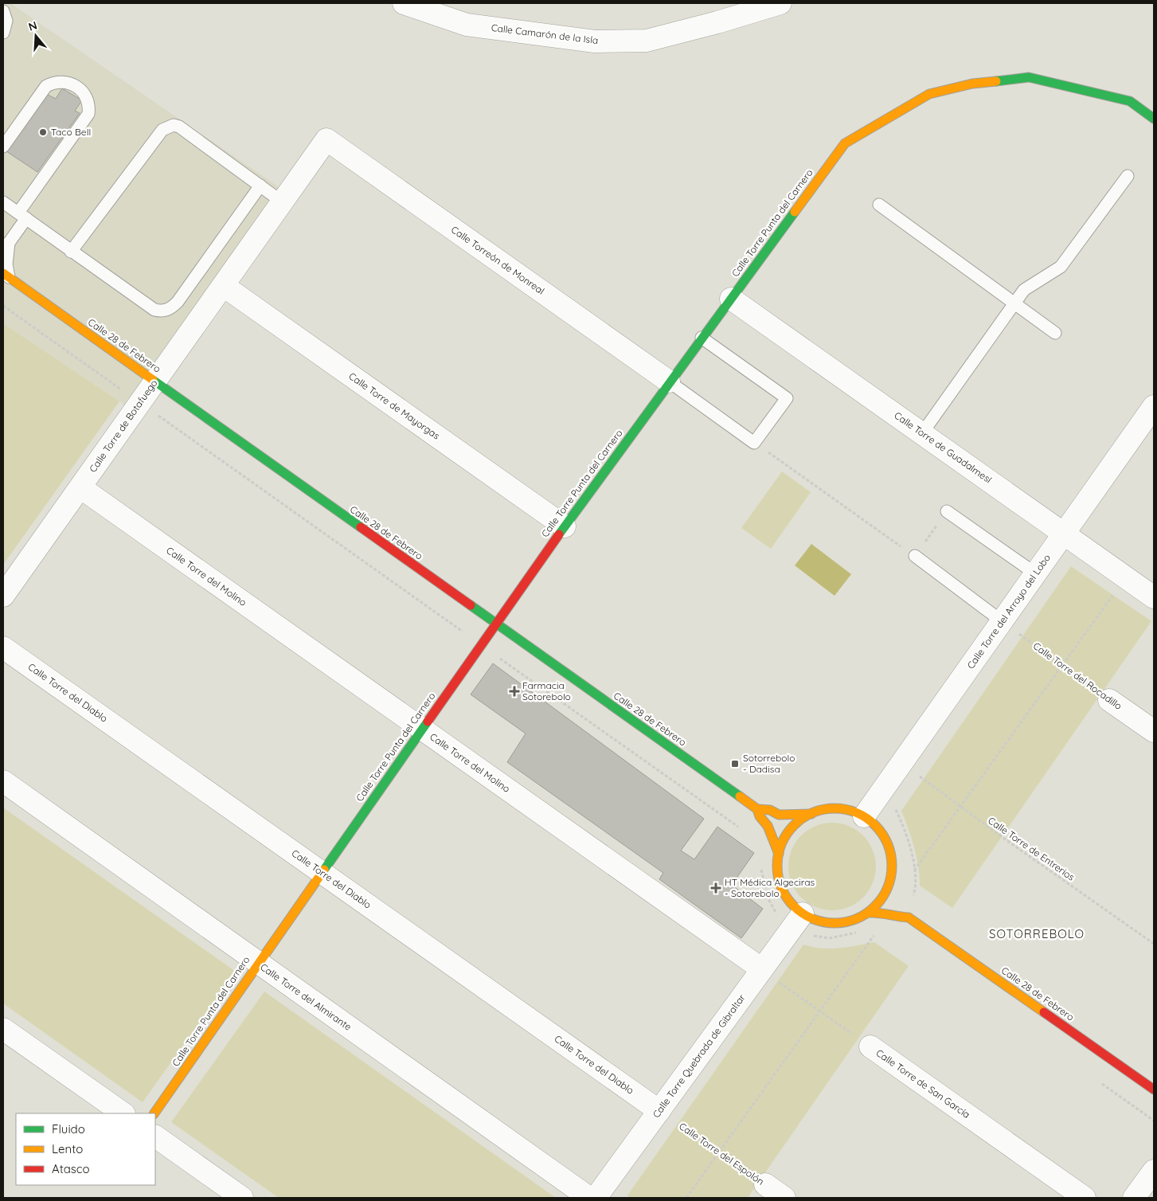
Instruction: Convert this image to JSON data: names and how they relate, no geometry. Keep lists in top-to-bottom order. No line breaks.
{"streets":{"street":["Calle Camarón de la Isla","Calle Torre Punta del Carnero","Calle Torreón de Monreal","Calle 28 de Febrero","Calle Torre de Mayorgas","Calle Torre de Botafuego","Calle Torre de Guadalmesí","Calle Torre del Molino","Calle Torre del Arroyo del Lobo","Calle Torre del Rocadillo","Calle Torre del Diablo","Calle Torre del Almirante","Calle Torre Quebrada de Gibraltar","Calle Torre de San García","Calle Torre del Espolón"],"path":["Calle Torre de Entrerios"]},"crossings":[["Calle Torre Punta del Carnero","Calle Torreón de Monreal"],["Calle Torre Punta del Carnero","Calle 28 de Febrero"],["Calle Torre Punta del Carnero","Calle Torre de Mayorgas"],["Calle Torre Punta del Carnero","Calle Torre de Guadalmesí"],["Calle Torre Punta del Carnero","Calle Torre del Molino"],["Calle Torre Punta del Carnero","Calle Torre del Diablo"],["Calle Torre Punta del Carnero","Calle Torre del Almirante"],["Calle Torreón de Monreal","Calle Torre de Botafuego"],["Calle 28 de Febrero","Calle Torre de Botafuego"],["Calle 28 de Febrero","Calle Torre del Arroyo del Lobo"],["Calle 28 de Febrero","Calle Torre Quebrada de Gibraltar"],["Calle Torre de Mayorgas","Calle Torre de Botafuego"],["Calle Torre de Botafuego","Calle Torre del Molino"],["Calle Torre de Guadalmesí","Calle Torre del Arroyo del Lobo"],["Calle Torre del Molino","Calle Torre Quebrada de Gibraltar"],["Calle Torre del Molino","Calle Torre de San García"],["Calle Torre del Arroyo del Lobo","Calle Torre del Rocadillo"],["Calle Torre del Arroyo del Lobo","Calle Torre de Entrerios"],["Calle Torre del Arroyo del Lobo","Calle Torre Quebrada de Gibraltar"],["Calle Torre del Diablo","Calle Torre Quebrada de Gibraltar"],["Calle Torre del Diablo","Calle Torre del Espolón"],["Calle Torre Quebrada de Gibraltar","Calle Torre de San García"],["Calle Torre Quebrada de Gibraltar","Calle Torre del Espolón"]],"districts":["SOTORREBOLO"],"places":{"other":["Taco Bell"],"health":["Farmacia Sotorebolo","HT Médica Algeciras - Sotorebolo"],"transit":["Sotorrebolo - Dadisa"]},"legend":["Fluido","Lento","Atasco"],"north":"top"}
